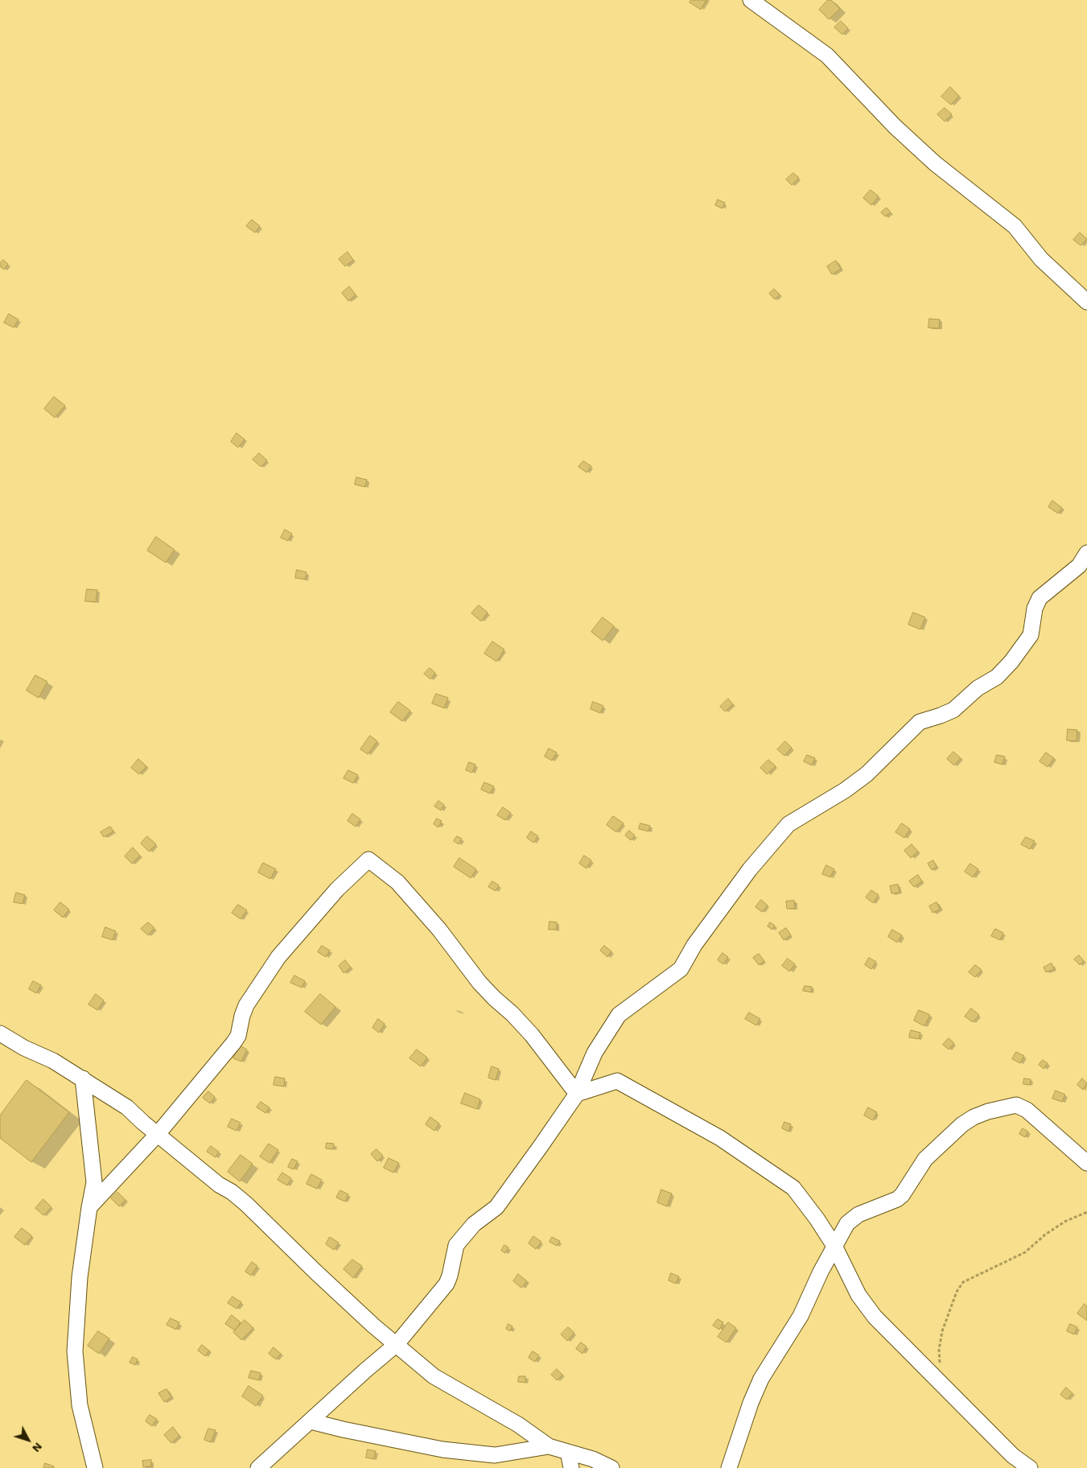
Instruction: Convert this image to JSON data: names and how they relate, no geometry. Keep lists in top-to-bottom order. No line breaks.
{"north":"bottom right"}
